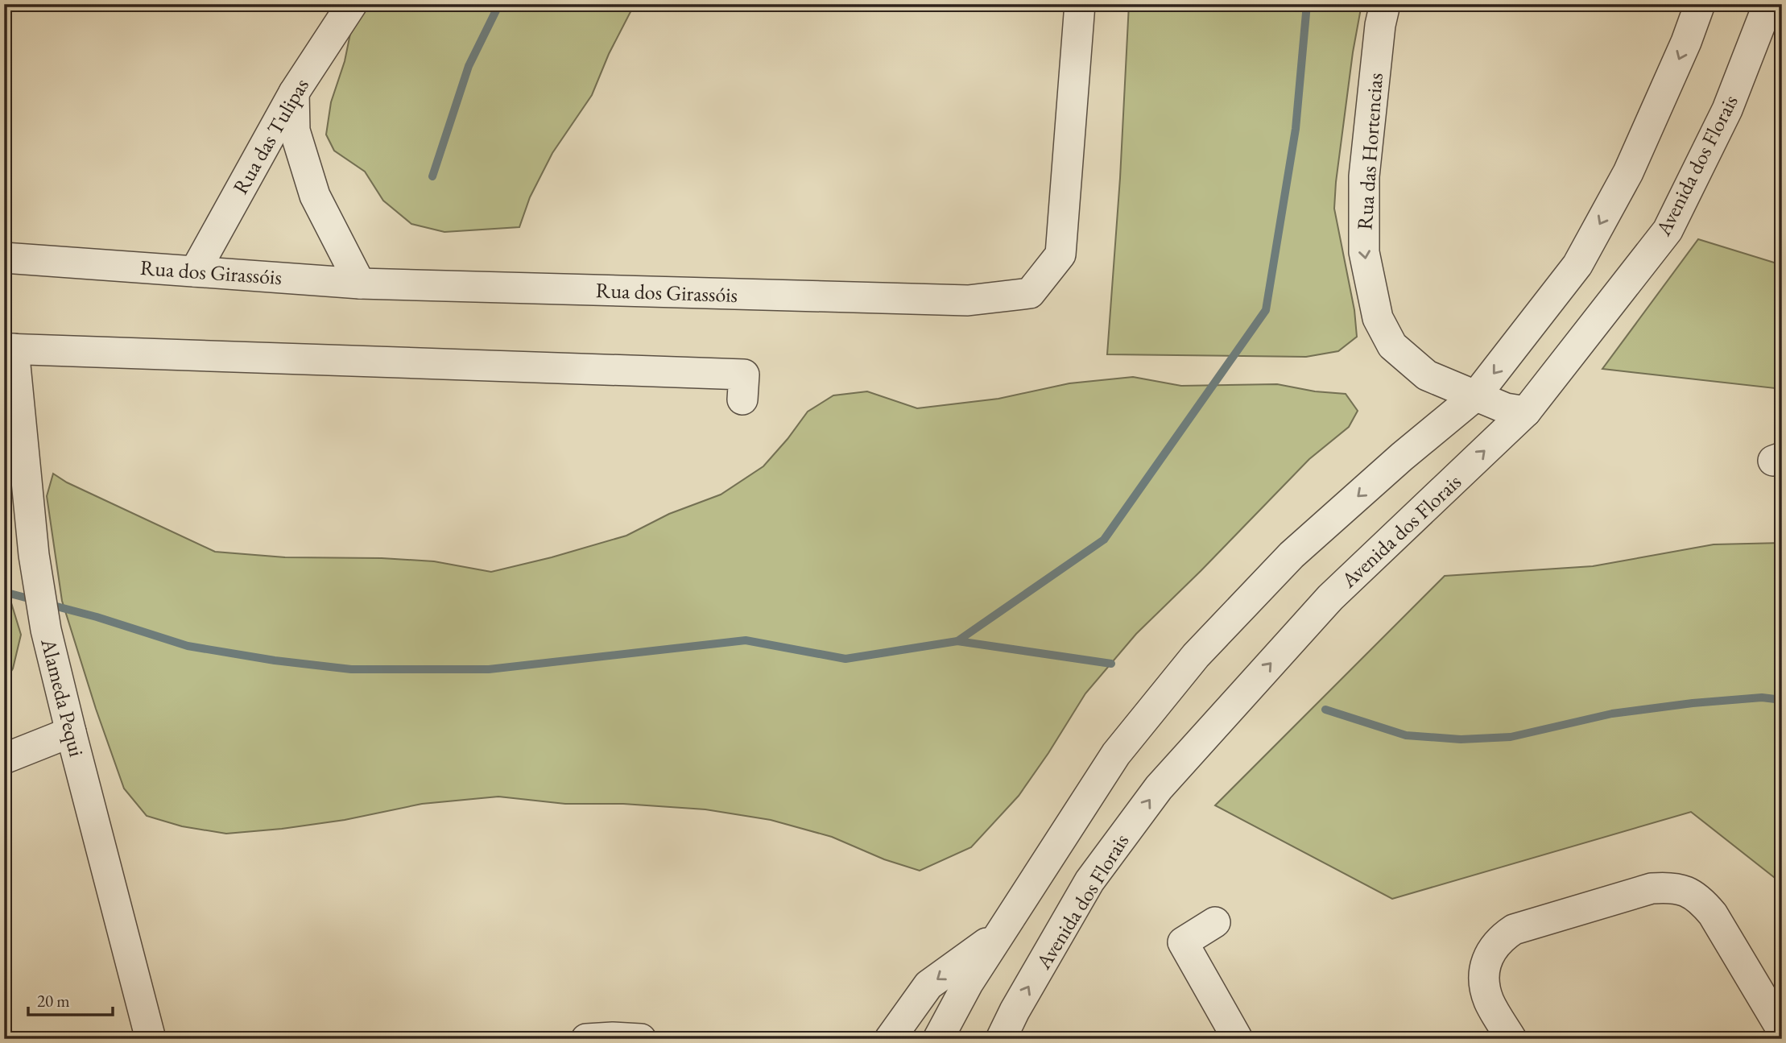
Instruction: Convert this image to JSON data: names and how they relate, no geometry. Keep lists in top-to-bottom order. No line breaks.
{"streets":{"street":["Rua das Tulipas","Rua das Hortencias","Avenida dos Florais","Rua dos Girassóis","Alameda Pequi"]},"crossings":[["Rua das Tulipas","Rua dos Girassóis"],["Rua das Hortencias","Avenida dos Florais"]],"one_way":["Rua das Hortencias"],"scale_bar":"20 m"}
